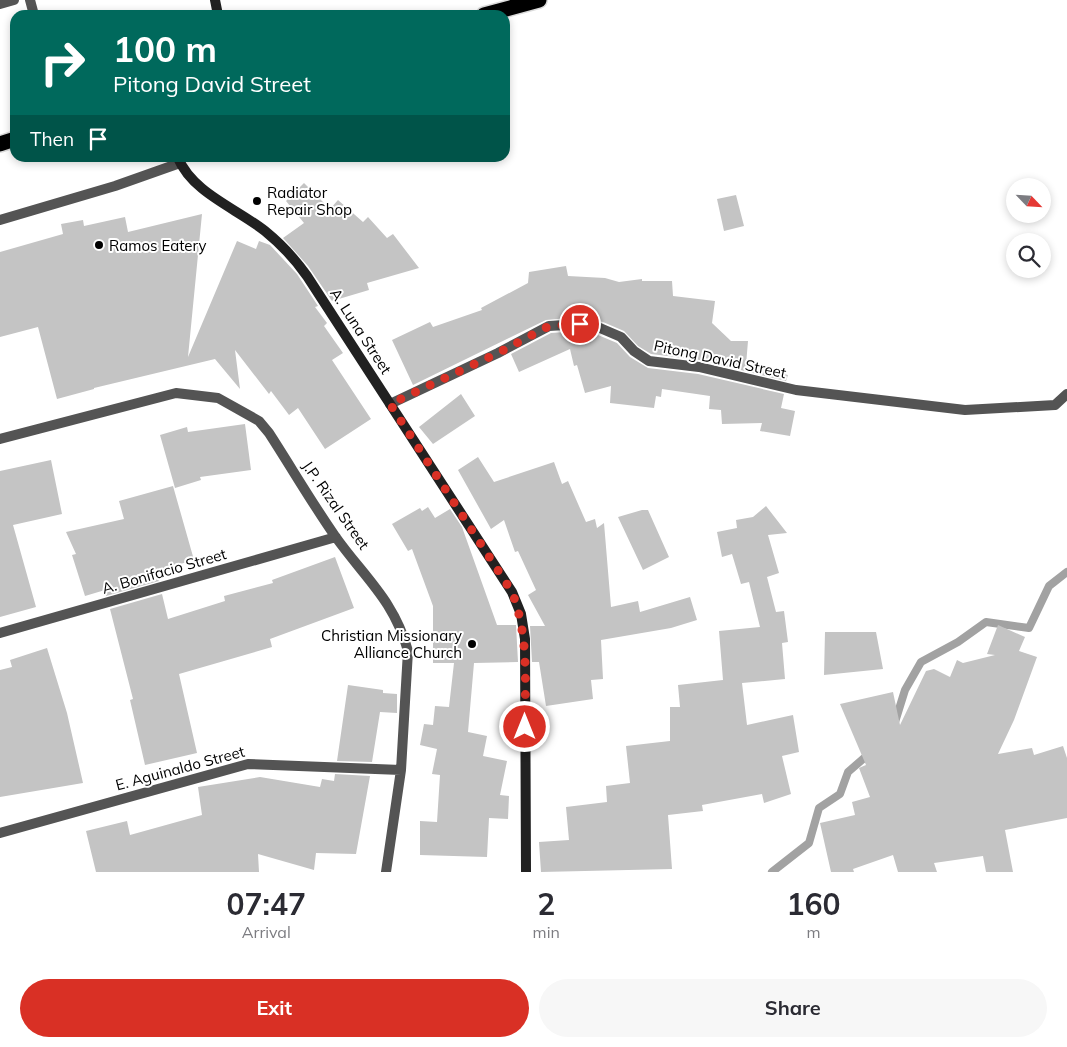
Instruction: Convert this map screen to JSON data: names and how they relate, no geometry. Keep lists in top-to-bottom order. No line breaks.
{"streets":{"street":["A. Luna Street","Pitong David Street","J.P. Rizal Street","A. Bonifacio Street","E. Aguinaldo Street"]},"crossings":[["A. Luna Street","Pitong David Street"],["J.P. Rizal Street","A. Bonifacio Street"],["J.P. Rizal Street","E. Aguinaldo Street"]],"places":["Radiator Repair Shop","Ramos Eatery","Christian Missionary Alliance Church"],"north":"bottom right","page":{"turn":["100 m","Pitong David Street"],"then":"Then","eta":["07:47","Arrival","2","min","160","m"],"buttons":["Exit","Share"]}}
